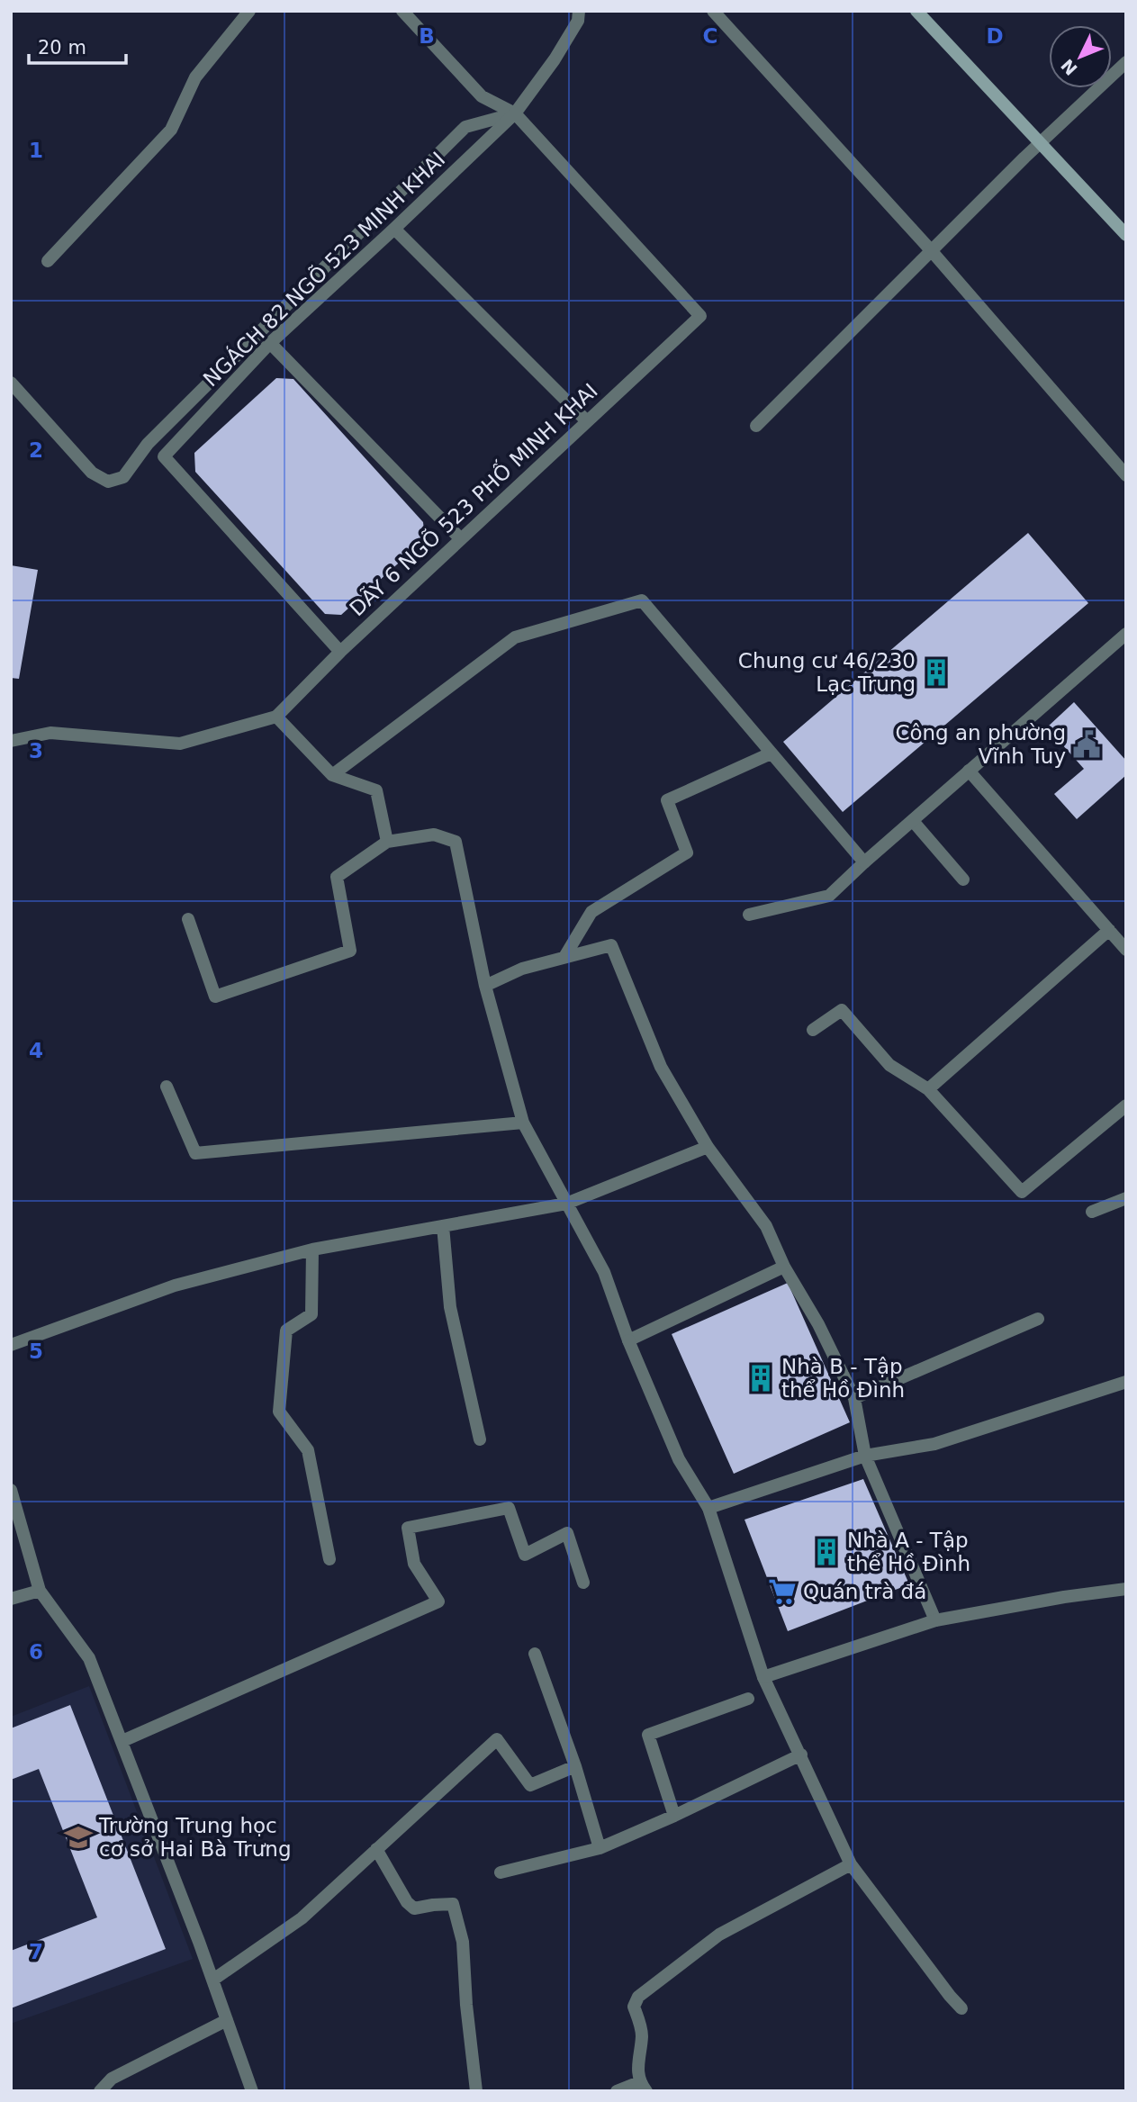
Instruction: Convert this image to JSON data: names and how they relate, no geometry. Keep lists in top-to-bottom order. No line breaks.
{"streets":{"street":["NGÁCH 82 NGÕ 523 MINH KHAI","DÃY 6 NGÕ 523 PHỐ MINH KHAI"]},"crossings":[["NGÁCH 82 NGÕ 523 MINH KHAI","DÃY 6 NGÕ 523 PHỐ MINH KHAI"]],"places":{"building":["Chung cư 46/230 Lạc Trung","Nhà B - Tập thể Hồ Đình","Nhà A - Tập thể Hồ Đình"],"public building":["Công an phường Vĩnh Tuy"],"supermarket":["Quán trà đá"],"school or university":["Trường Trung học cơ sở Hai Bà Trưng"]},"scale_bar":"20 m","north":"bottom left","grid":{"columns":["B","C","D"],"rows":["1","2","3","4","5","6","7"]}}
